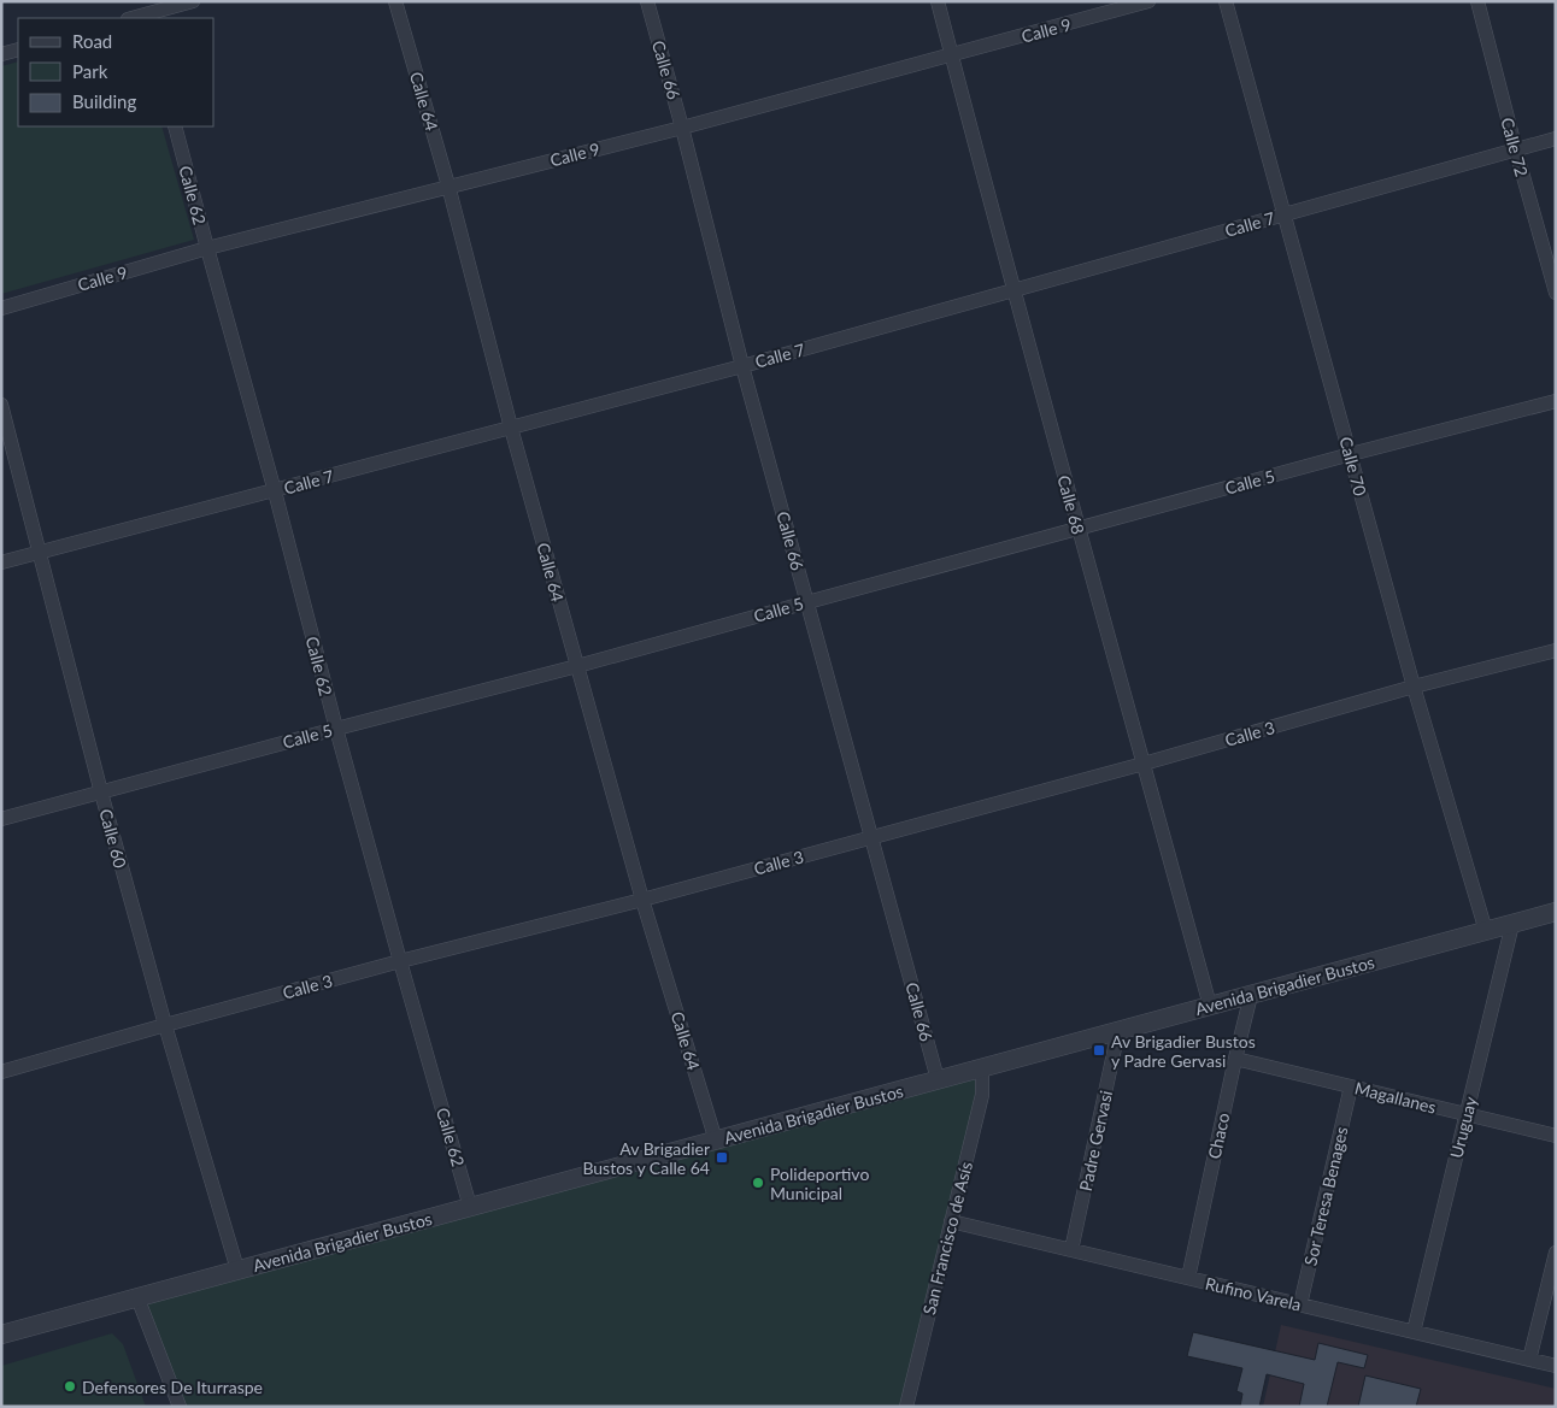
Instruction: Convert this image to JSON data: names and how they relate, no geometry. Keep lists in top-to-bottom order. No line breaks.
{"streets":{"street":["Calle 9","Calle 66","Calle 64","Calle 72","Calle 62","Calle 7","Calle 70","Calle 5","Calle 68","Calle 3","Calle 60","Avenida Brigadier Bustos","Magallanes","Uruguay","Chaco","Padre Gervasi","Sor Teresa Benages","San Francisco de Asís","Rufino Varela"]},"crossings":[["Calle 9","Calle 66"],["Calle 9","Calle 64"],["Calle 9","Calle 62"],["Calle 9","Calle 68"],["Calle 66","Calle 7"],["Calle 66","Calle 5"],["Calle 66","Calle 3"],["Calle 66","Avenida Brigadier Bustos"],["Calle 64","Calle 7"],["Calle 64","Calle 5"],["Calle 64","Calle 3"],["Calle 64","Avenida Brigadier Bustos"],["Calle 72","Calle 7"],["Calle 62","Calle 7"],["Calle 62","Calle 5"],["Calle 62","Calle 3"],["Calle 62","Avenida Brigadier Bustos"],["Calle 7","Calle 70"],["Calle 7","Calle 68"],["Calle 7","Calle 60"],["Calle 70","Calle 5"],["Calle 70","Calle 3"],["Calle 70","Avenida Brigadier Bustos"],["Calle 5","Calle 68"],["Calle 5","Calle 60"],["Calle 68","Calle 3"],["Calle 68","Avenida Brigadier Bustos"],["Calle 3","Calle 60"],["Calle 60","Avenida Brigadier Bustos"],["Avenida Brigadier Bustos","Uruguay"],["Avenida Brigadier Bustos","Chaco"],["Avenida Brigadier Bustos","Padre Gervasi"],["Avenida Brigadier Bustos","San Francisco de Asís"],["Magallanes","Uruguay"],["Magallanes","Chaco"],["Magallanes","Sor Teresa Benages"],["Uruguay","Rufino Varela"],["Chaco","Rufino Varela"],["Padre Gervasi","Rufino Varela"],["Sor Teresa Benages","Rufino Varela"],["San Francisco de Asís","Rufino Varela"]],"places":{"transit":["Av Brigadier Bustos y Padre Gervasi","Av Brigadier Bustos y Calle 64"],"other":["Polideportivo Municipal","Defensores De Iturraspe"]},"legend":["Road","Park","Building"]}
